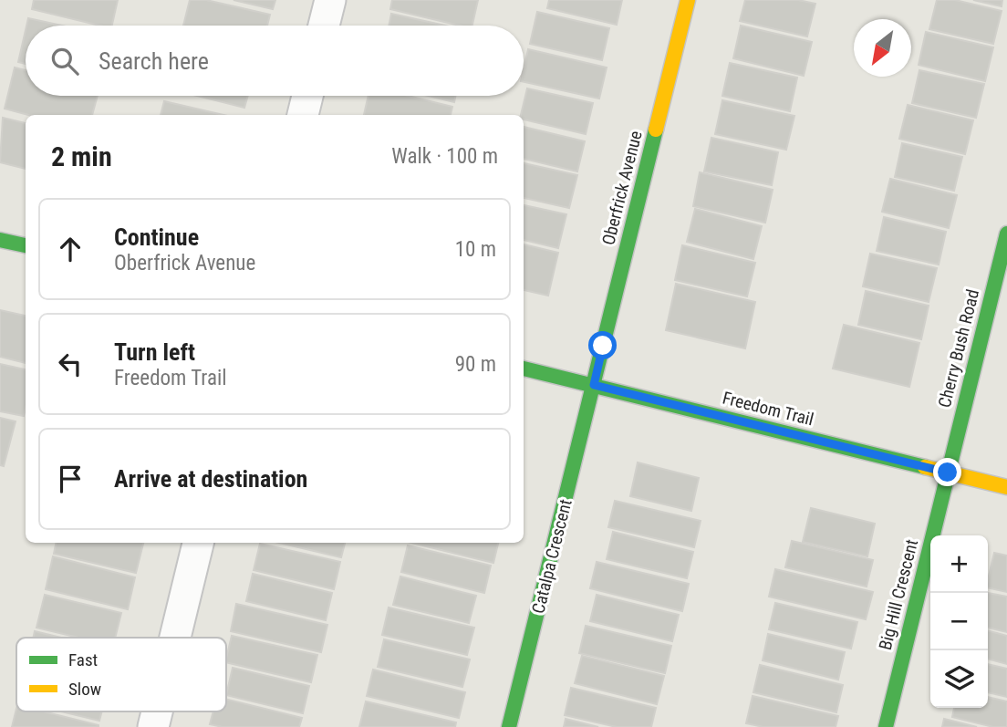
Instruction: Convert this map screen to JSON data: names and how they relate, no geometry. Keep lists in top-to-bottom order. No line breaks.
{"streets":{"street":["Oberfrick Avenue","Cherry Bush Road","Freedom Trail","Catalpa Crescent","Big Hill Crescent"]},"crossings":[["Oberfrick Avenue","Freedom Trail"],["Oberfrick Avenue","Catalpa Crescent"],["Cherry Bush Road","Freedom Trail"],["Cherry Bush Road","Big Hill Crescent"],["Freedom Trail","Catalpa Crescent"],["Freedom Trail","Big Hill Crescent"]],"legend":["Fast","Slow"],"north":"bottom left","page":{"search":"Search here","heading":["2 min","Walk · 100 m"],"list":[["Continue","Oberfrick Avenue","10 m"],["Turn left","Freedom Trail","90 m"],"Arrive at destination"],"map_buttons":["+","−"]}}
